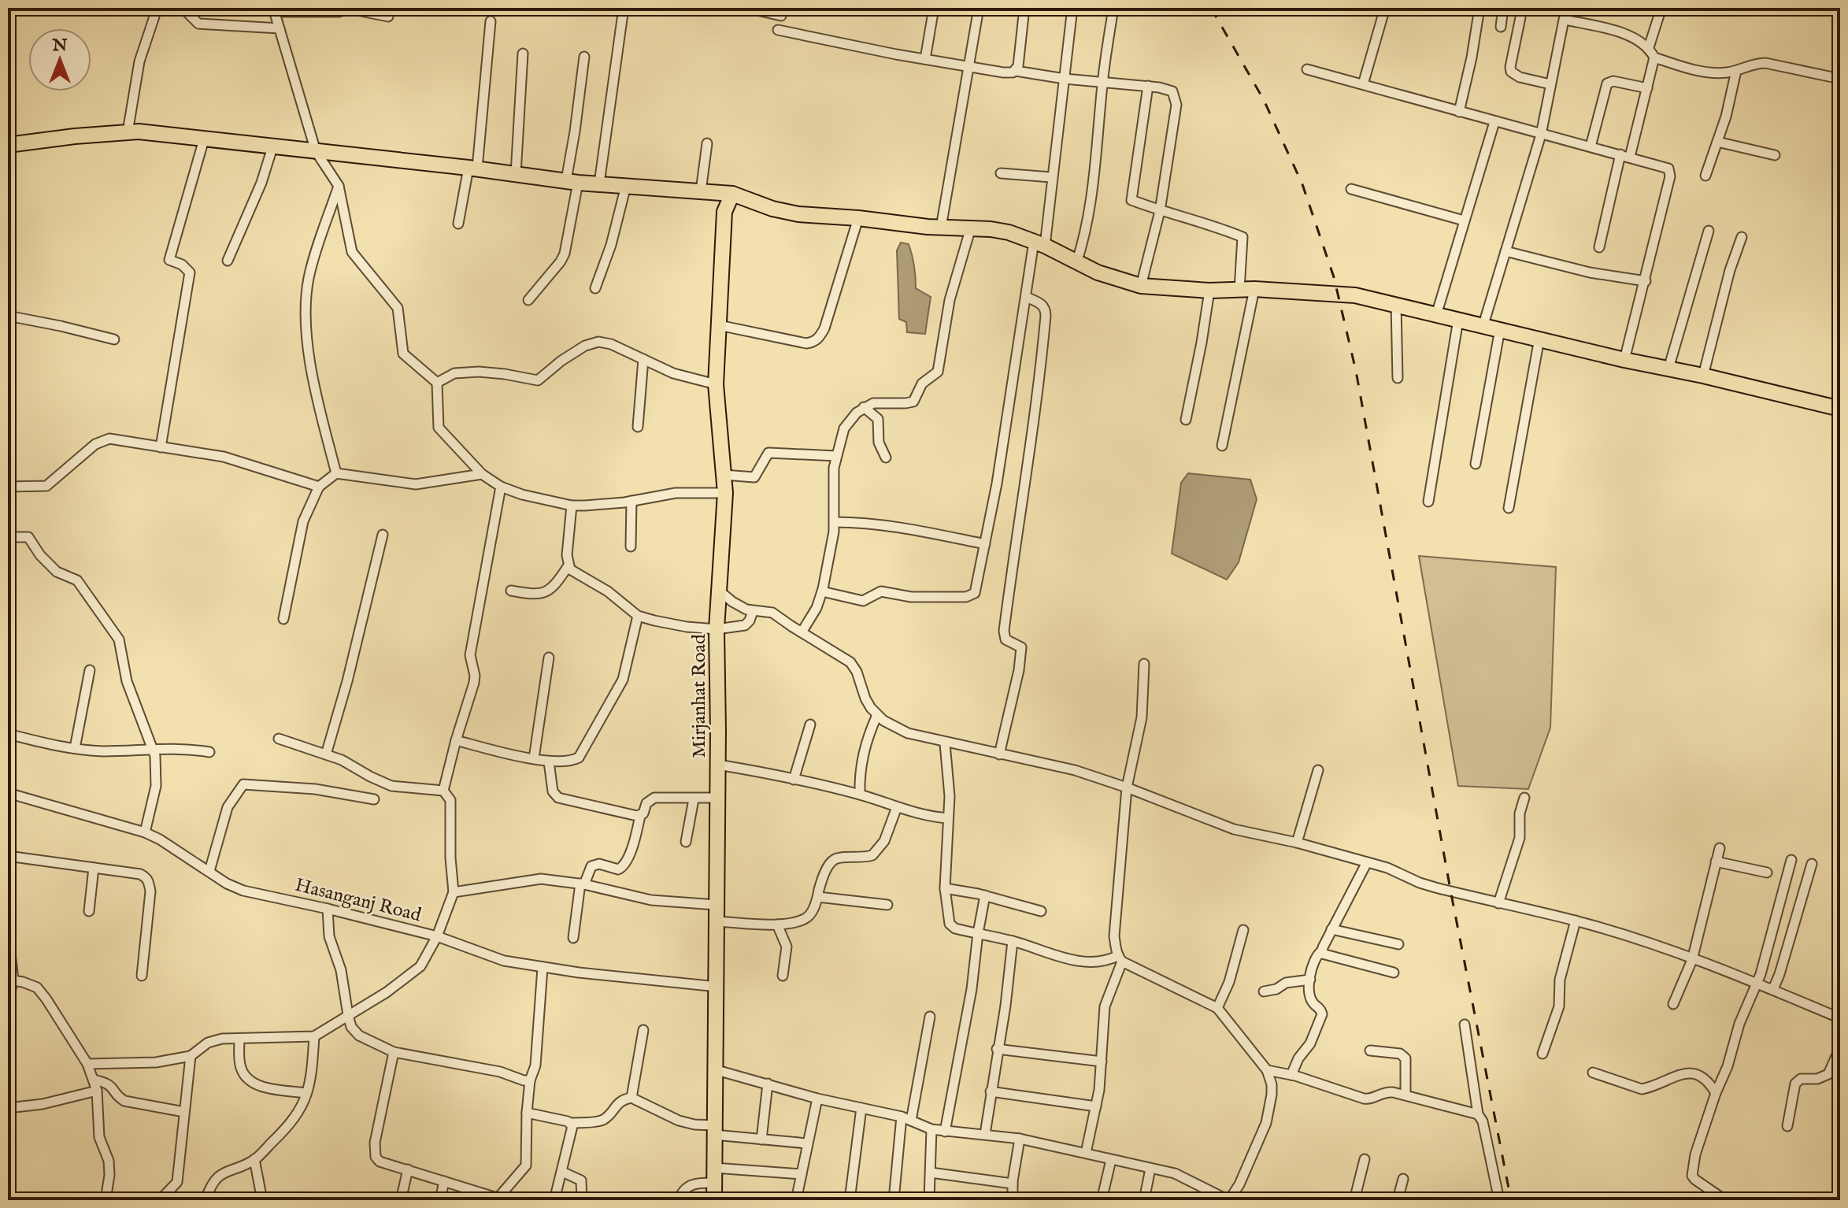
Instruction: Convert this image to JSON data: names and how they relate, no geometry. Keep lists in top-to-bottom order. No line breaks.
{"streets":{"main road":["Mirjanhat Road"],"street":["Hasanganj Road"]},"crossings":[["Mirjanhat Road","Hasanganj Road"]],"north":"top"}
